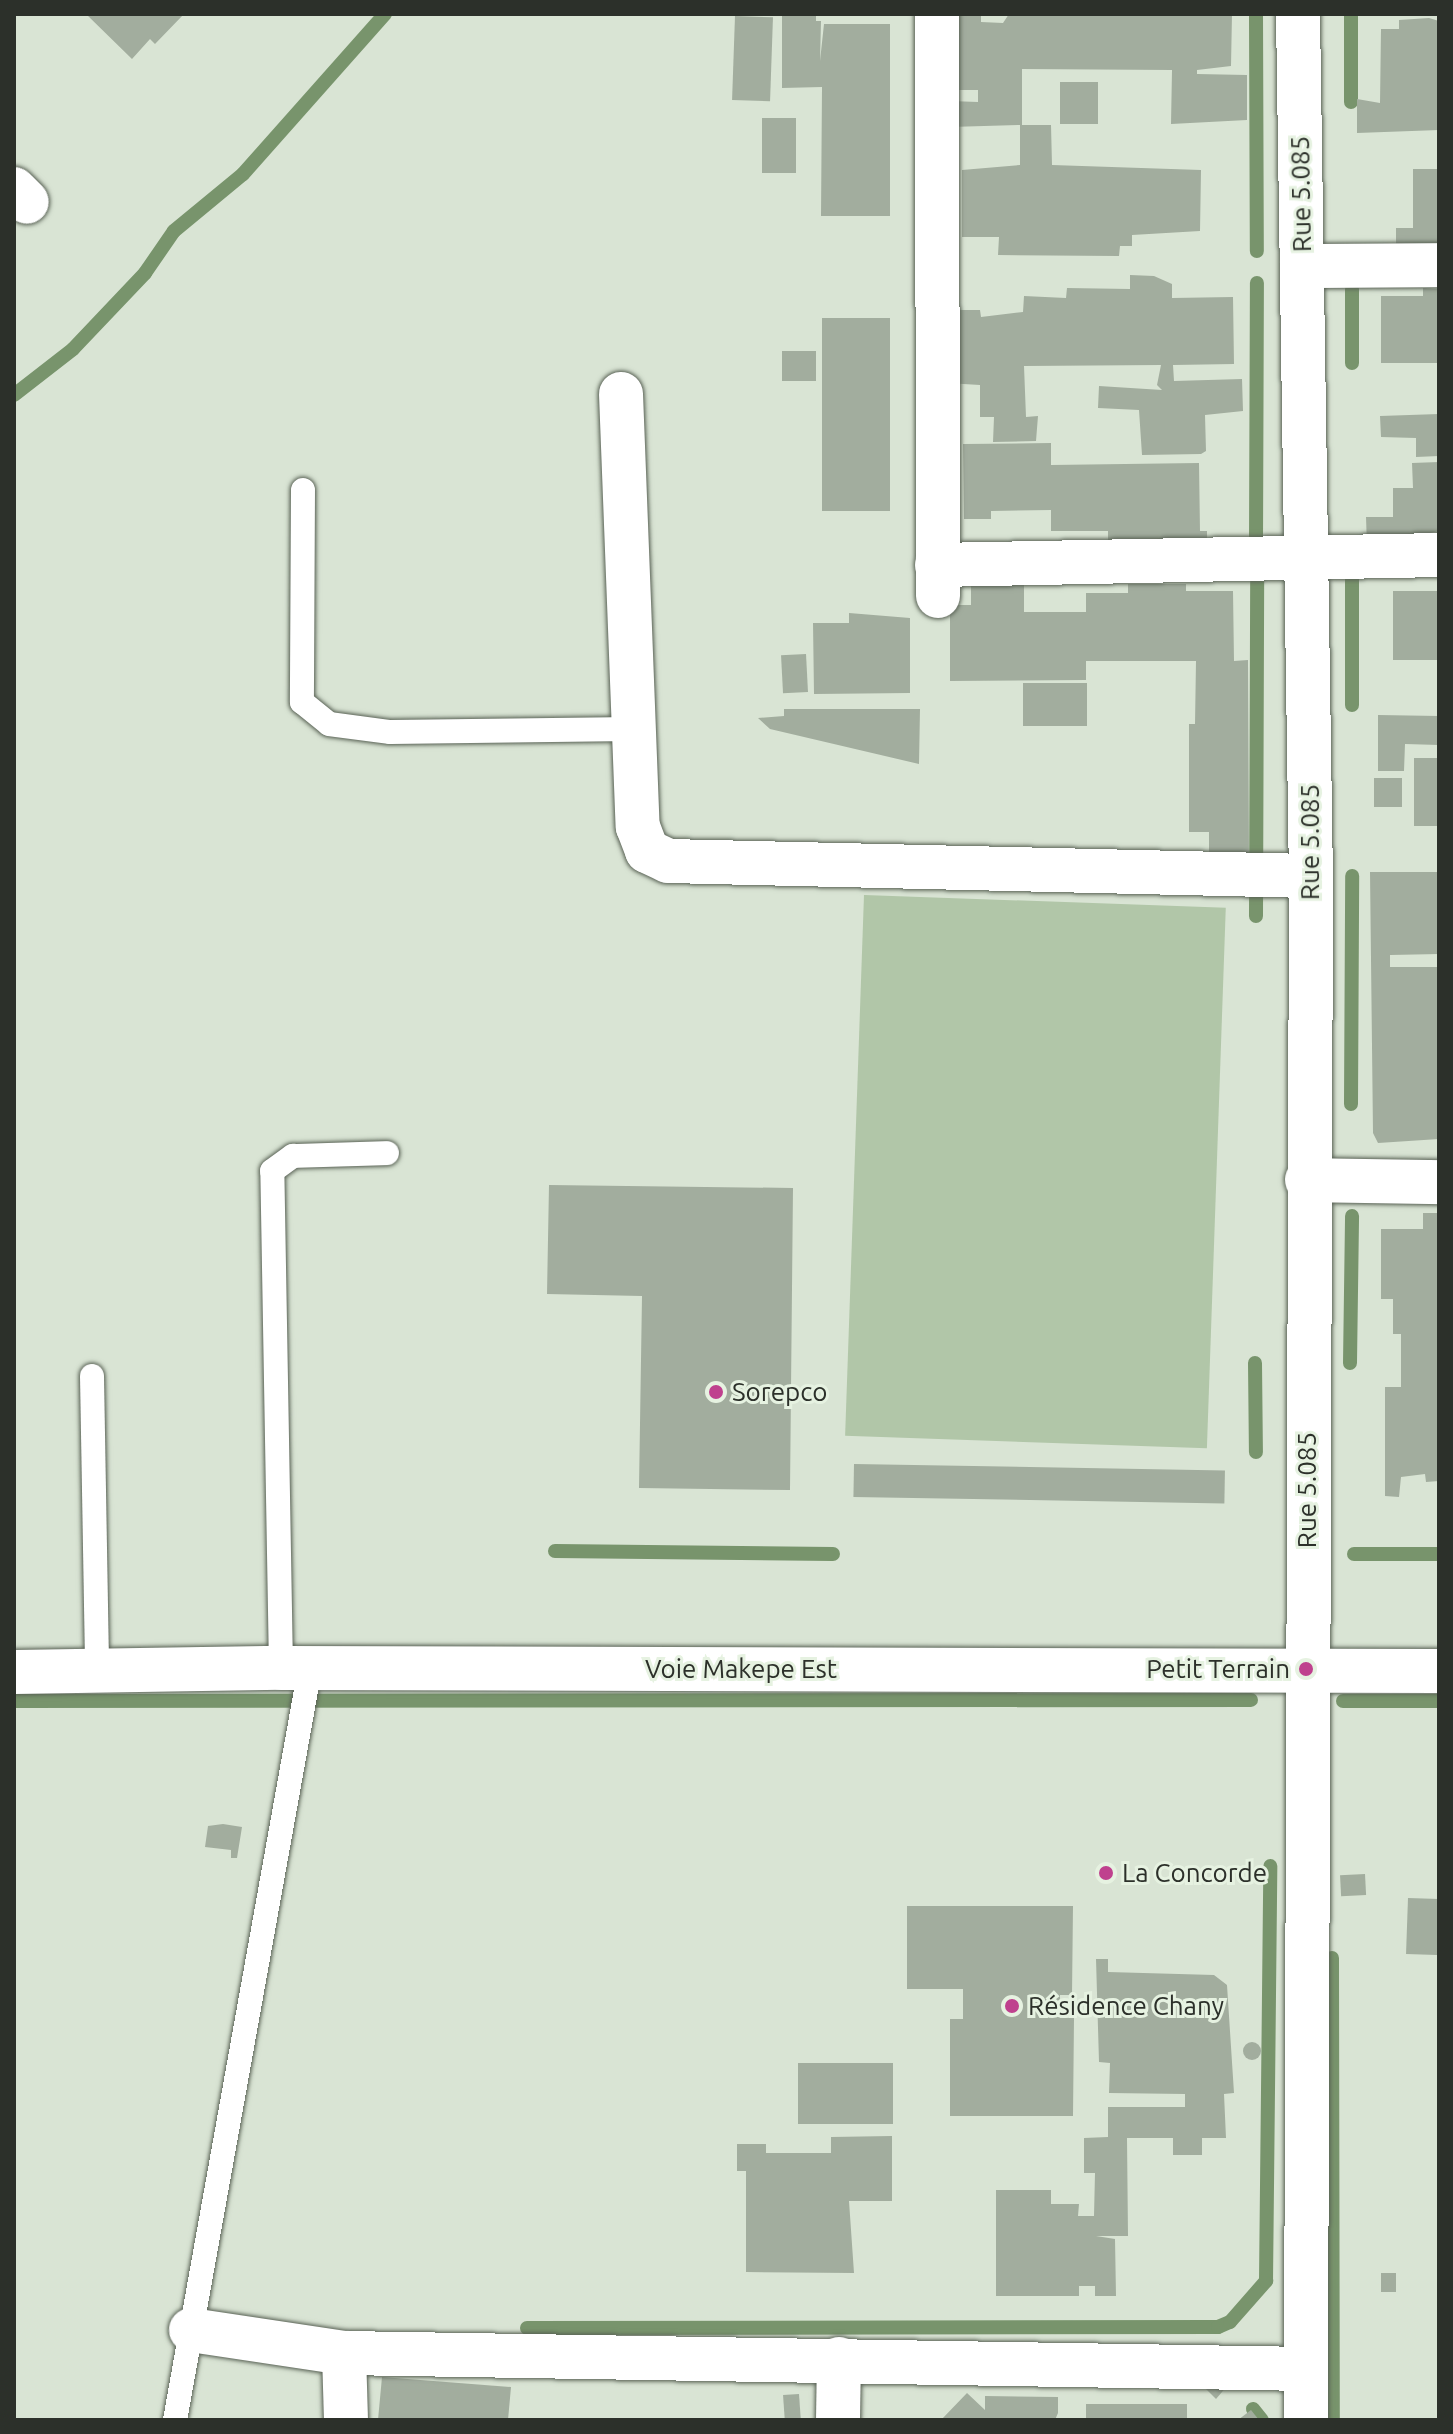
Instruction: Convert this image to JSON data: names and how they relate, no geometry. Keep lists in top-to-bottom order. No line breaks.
{"streets":{"street":["Rue 5.085","Voie Makepe Est"]},"crossings":[["Rue 5.085","Voie Makepe Est"]],"places":["Sorepco","Petit Terrain","La Concorde","Résidence Chany"]}
